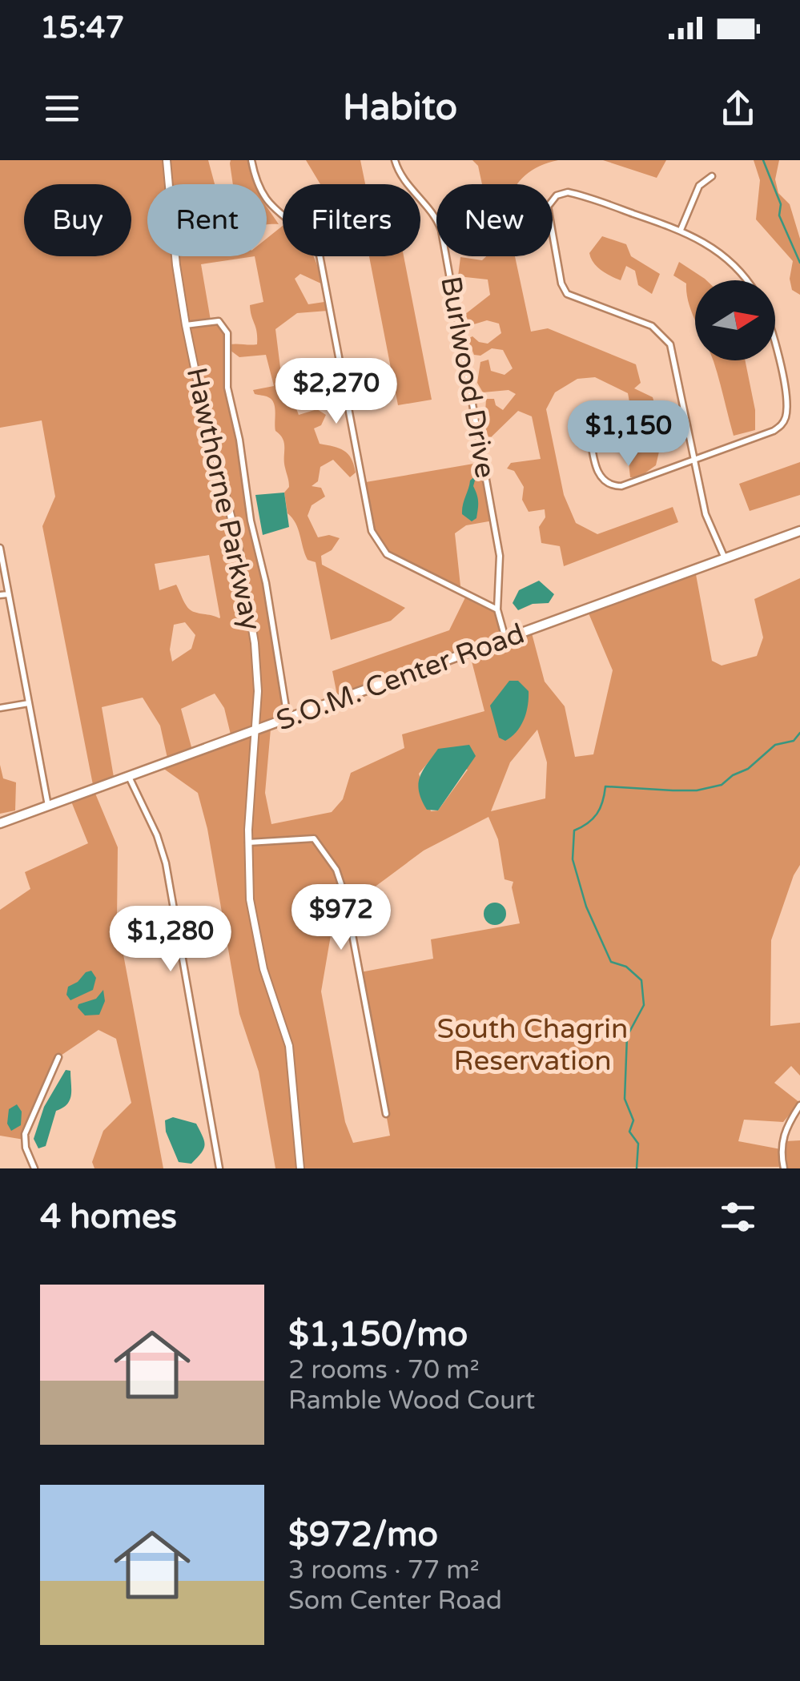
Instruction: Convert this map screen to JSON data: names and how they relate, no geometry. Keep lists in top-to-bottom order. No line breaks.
{"streets":{"main road":["S.O.M. Center Road"],"street":["Burlwood Drive","Hawthorne Parkway"]},"crossings":[["Burlwood Drive","S.O.M. Center Road"],["Hawthorne Parkway","S.O.M. Center Road"]],"parks":["South Chagrin Reservation"],"north":"right","page":{"status":"15:47","header":"Habito","chip":["Buy","Rent","Filters","New"],"price":["$2,270","$1,150","$972","$1,280"],"heading":"4 homes","list":[{"name":"$1,150/mo","note":"2 rooms · 70 m² · Ramble Wood Court"},{"name":"$972/mo","note":"3 rooms · 77 m² · Som Center Road"}]}}
